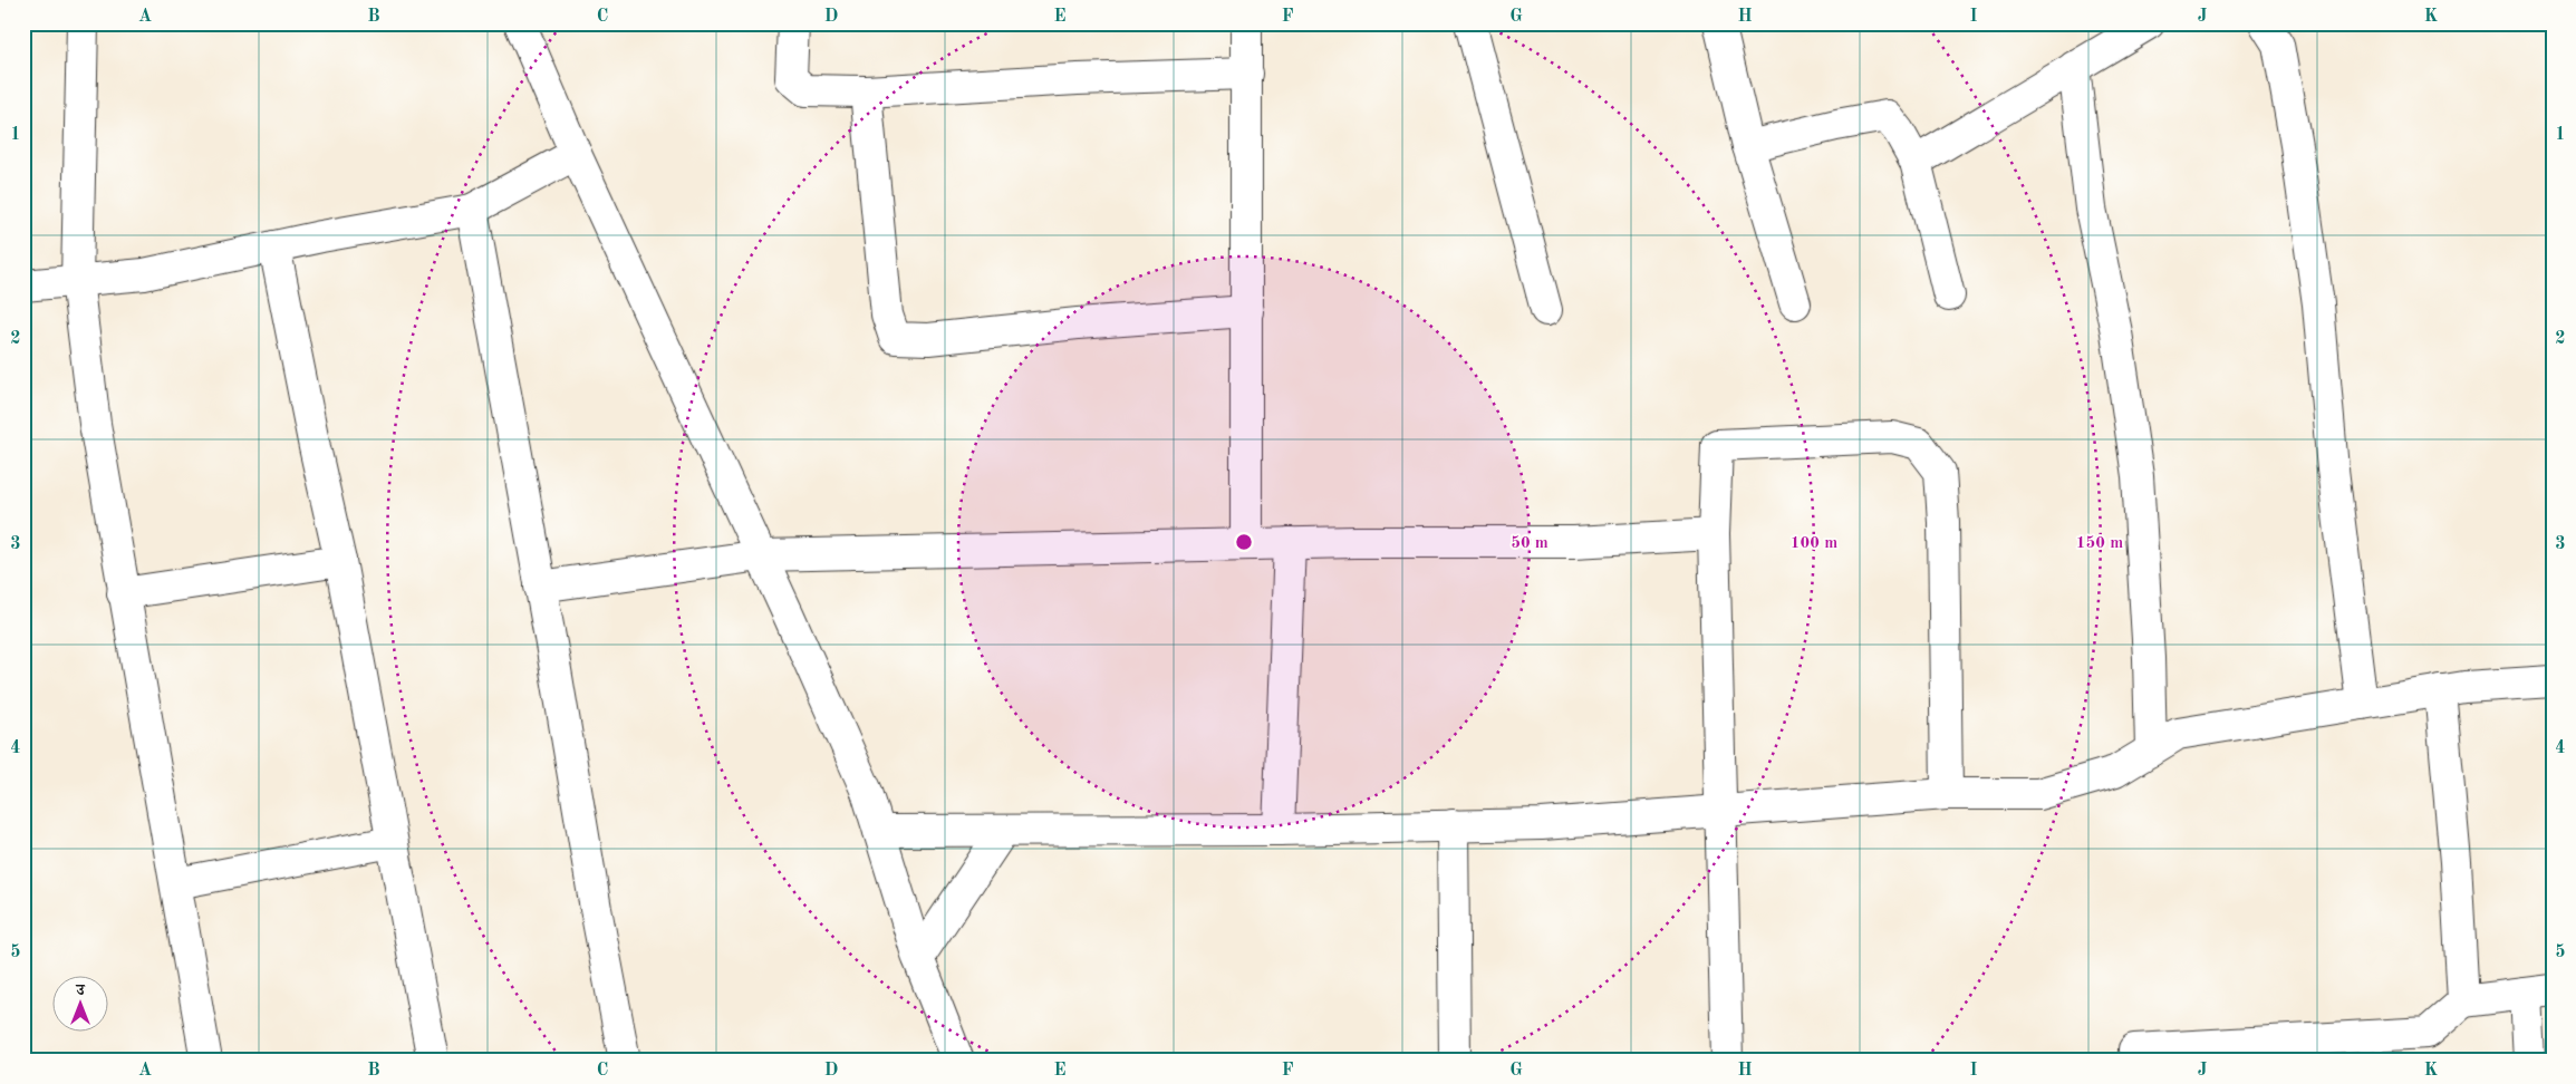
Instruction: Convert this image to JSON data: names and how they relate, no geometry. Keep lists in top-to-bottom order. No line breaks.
{"north":"top","grid":{"columns":["A","B","C","D","E","F","G","H","I","J","K"],"rows":["1","2","3","4","5"]},"rings":["50 m","100 m","150 m"]}
